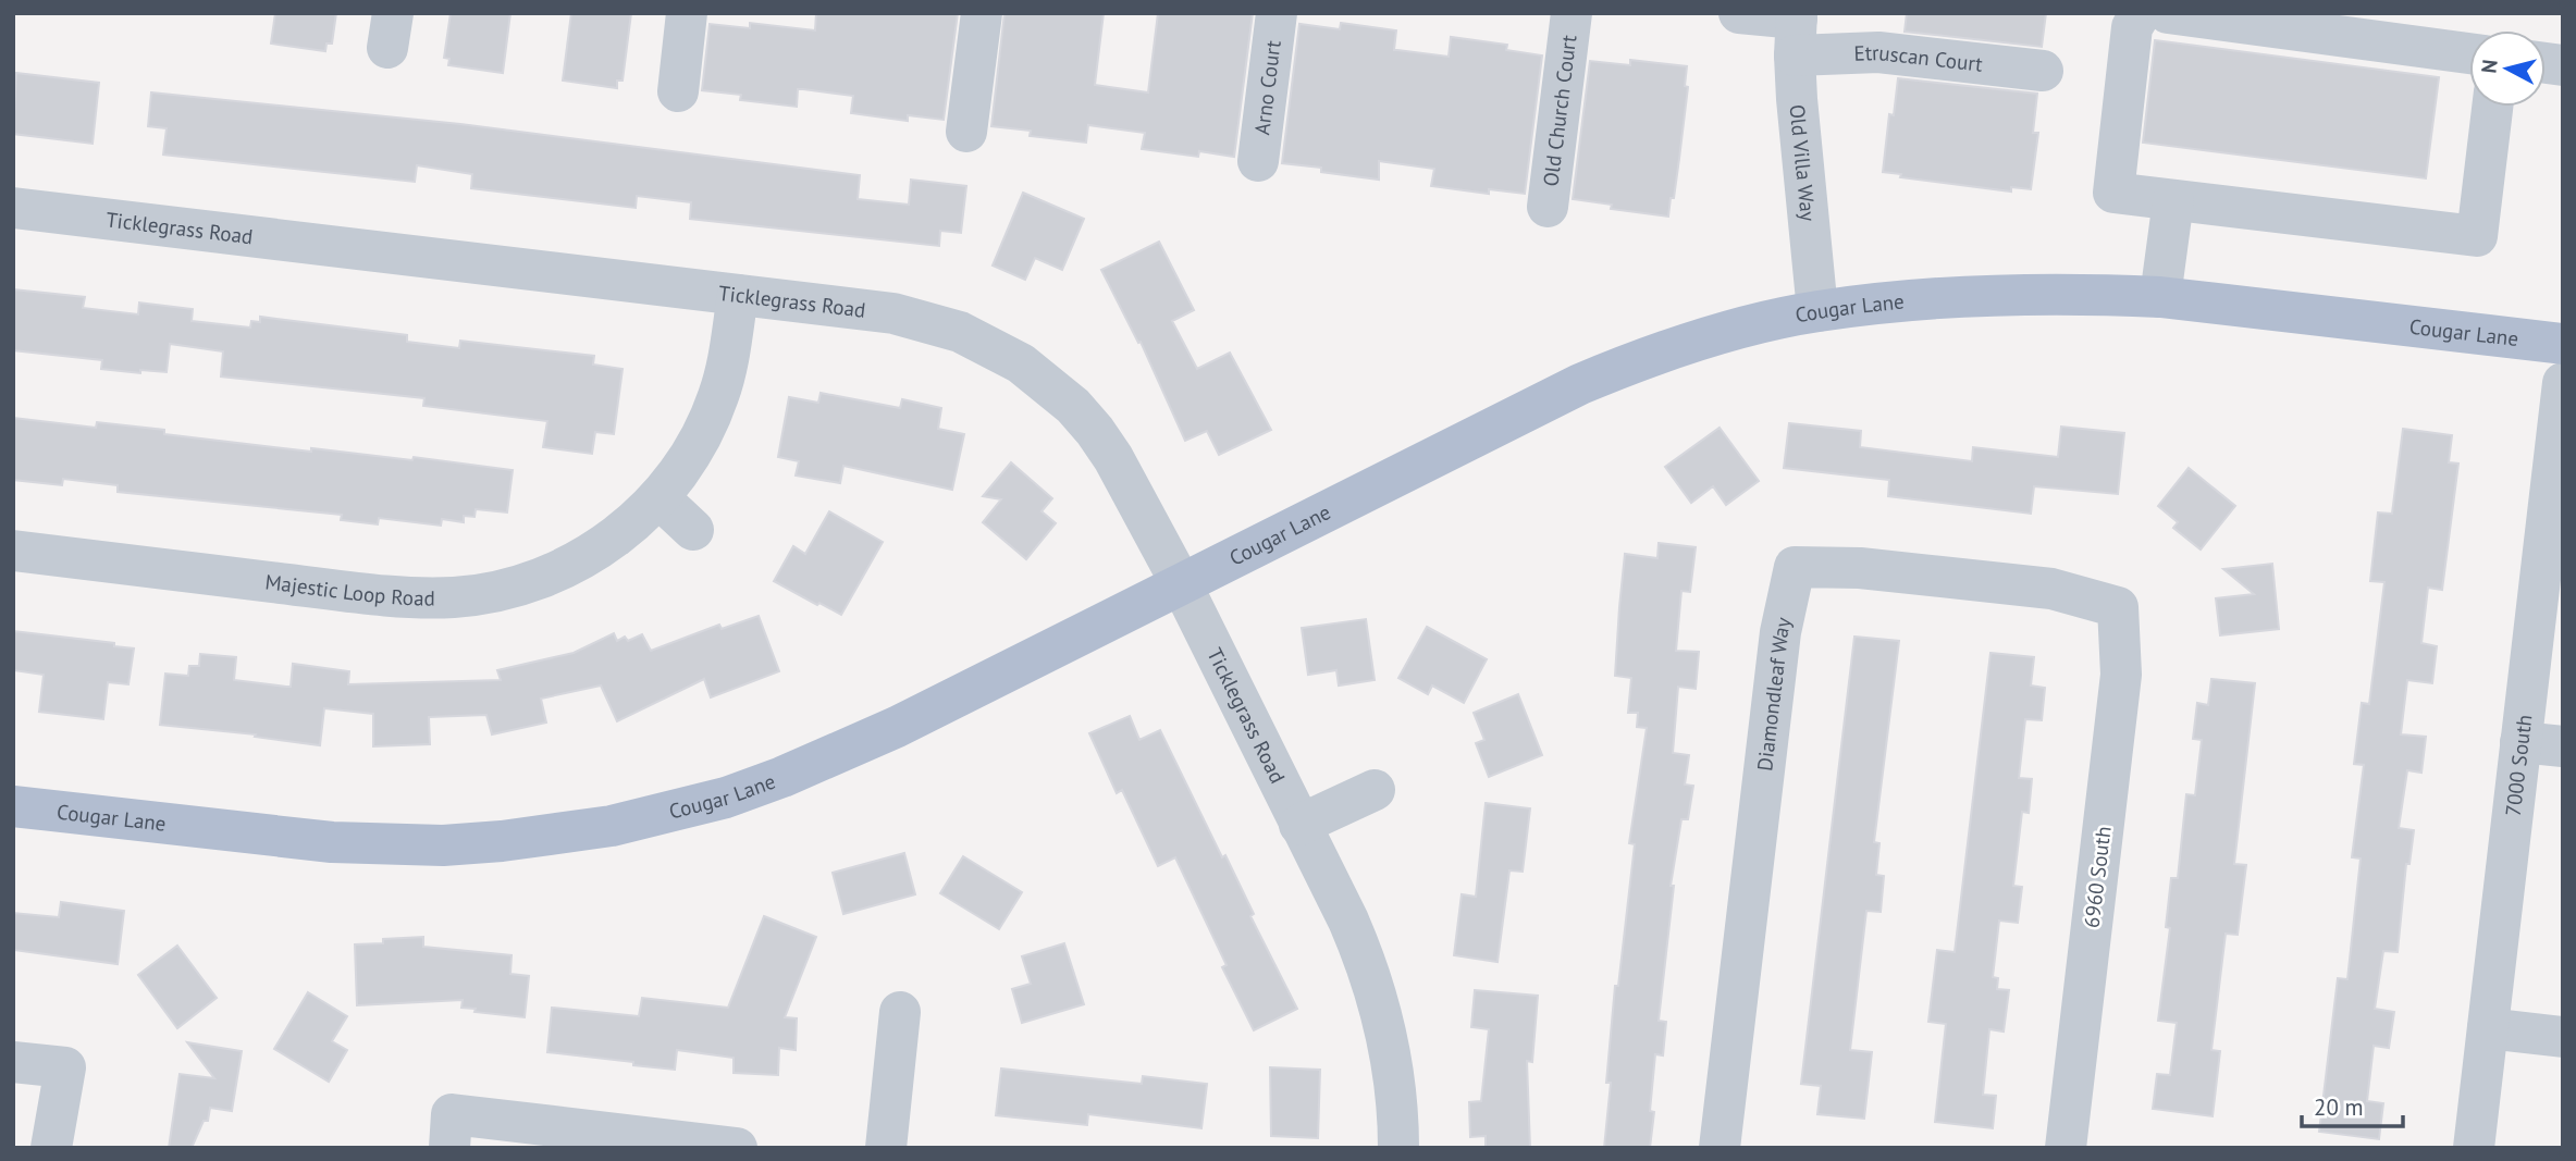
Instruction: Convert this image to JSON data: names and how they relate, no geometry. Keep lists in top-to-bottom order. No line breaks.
{"streets":{"main road":["Cougar Lane"],"street":["Etruscan Court","Arno Court","Old Church Court","Old Villa Way","Ticklegrass Road","Majestic Loop Road","Diamondleaf Way","7000 South","6960 South"]},"crossings":[["Etruscan Court","Old Villa Way"],["Old Villa Way","Cougar Lane"],["Ticklegrass Road","Cougar Lane"],["Ticklegrass Road","Majestic Loop Road"],["Diamondleaf Way","6960 South"]],"scale_bar":"20 m","north":"left"}
